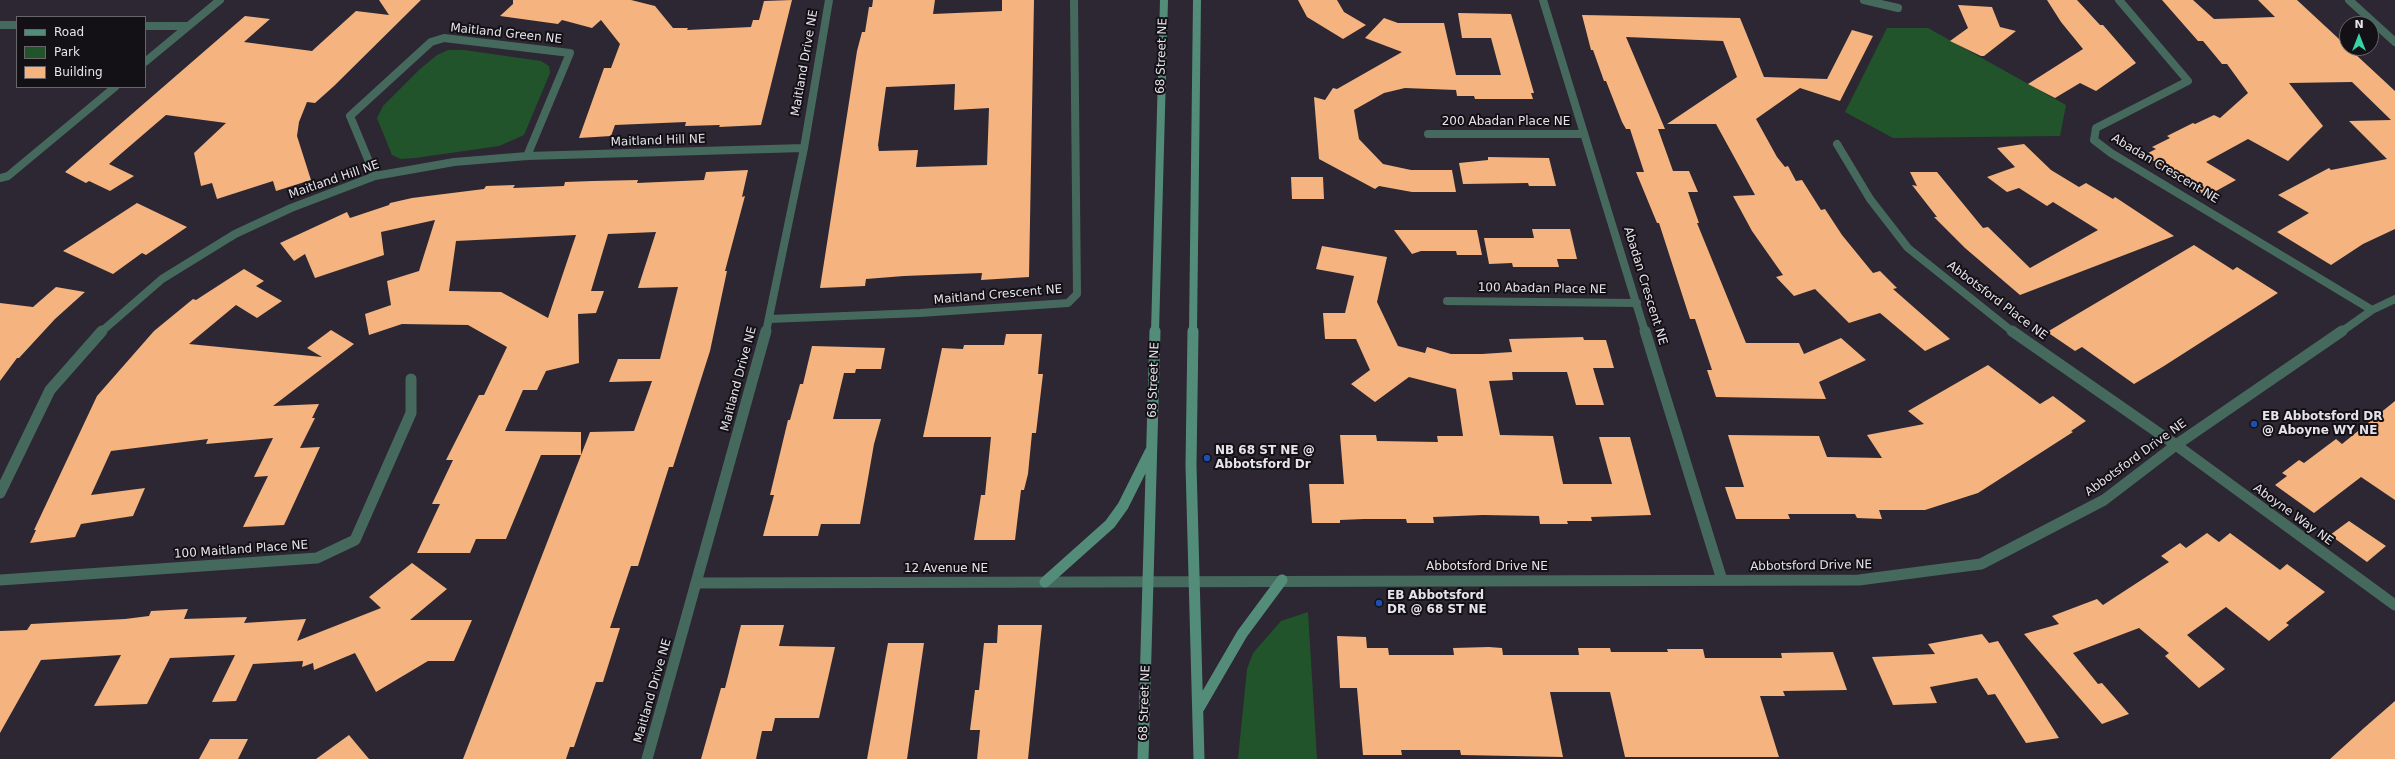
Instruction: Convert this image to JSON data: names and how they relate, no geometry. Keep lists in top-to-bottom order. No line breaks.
{"streets":{"main road":["68 Street NE"],"street":["Maitland Green NE","Maitland Drive NE","200 Abadan Place NE","Maitland Hill NE","Abadan Crescent NE","100 Abadan Place NE","Maitland Crescent NE","Abbotsford Place NE","Abbotsford Drive NE","Aboyne Way NE","100 Maitland Place NE","12 Avenue NE"]},"crossings":[["Maitland Green NE","Maitland Hill NE"],["68 Street NE","12 Avenue NE"],["Maitland Drive NE","Maitland Hill NE"],["Maitland Drive NE","Maitland Crescent NE"],["Maitland Drive NE","12 Avenue NE"],["200 Abadan Place NE","Abadan Crescent NE"],["Abadan Crescent NE","100 Abadan Place NE"],["Abadan Crescent NE","Abbotsford Drive NE"],["Abbotsford Place NE","Abbotsford Drive NE"],["Abbotsford Place NE","Aboyne Way NE"],["Abbotsford Drive NE","Aboyne Way NE"],["Abbotsford Drive NE","12 Avenue NE"]],"places":["EB Abbotsford DR @ Aboyne WY NE","NB 68 ST NE @ Abbotsford Dr","EB Abbotsford DR @ 68 ST NE"],"legend":["Road","Park","Building"],"north":"top"}
